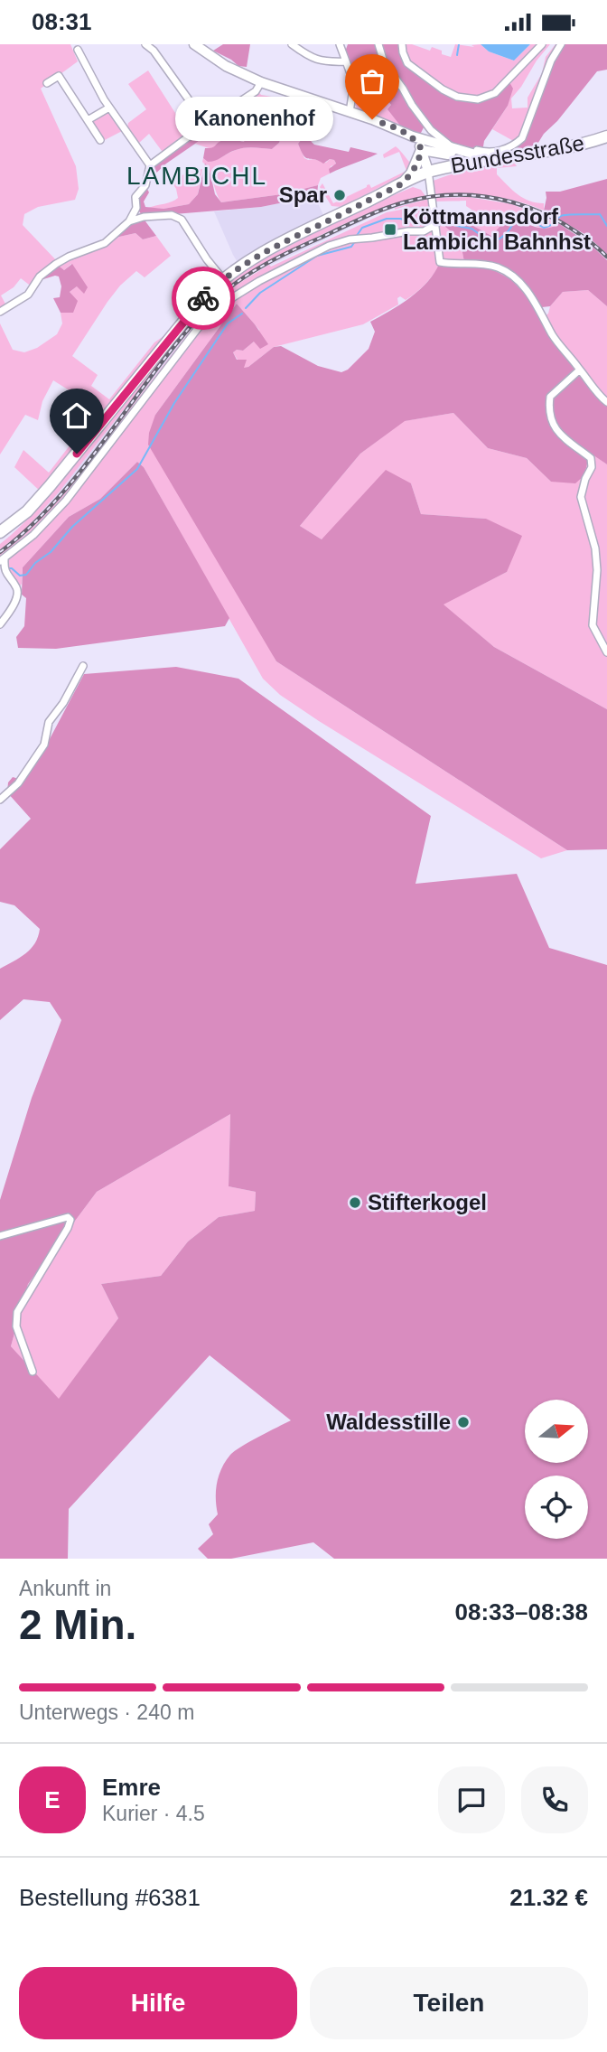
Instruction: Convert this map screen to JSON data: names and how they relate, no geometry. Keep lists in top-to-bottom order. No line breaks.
{"streets":{"main road":["Bundesstraße"]},"districts":["LAMBICHL"],"places":{"other":["Kanonenhof","Spar","Stifterkogel","Waldesstille"],"transit":["Köttmannsdorf Lambichl Bahnhst"]},"north":"right","page":{"status":"08:31","bubble":"Kanonenhof","heading":["2 Min.","Ankunft in","08:33–08:38"],"panel":["Emre","Kurier · 4.5","Bestellung #6381","21.32 €"],"bar":"Unterwegs · 240 m","round":"E","buttons":["Hilfe","Teilen"]}}
